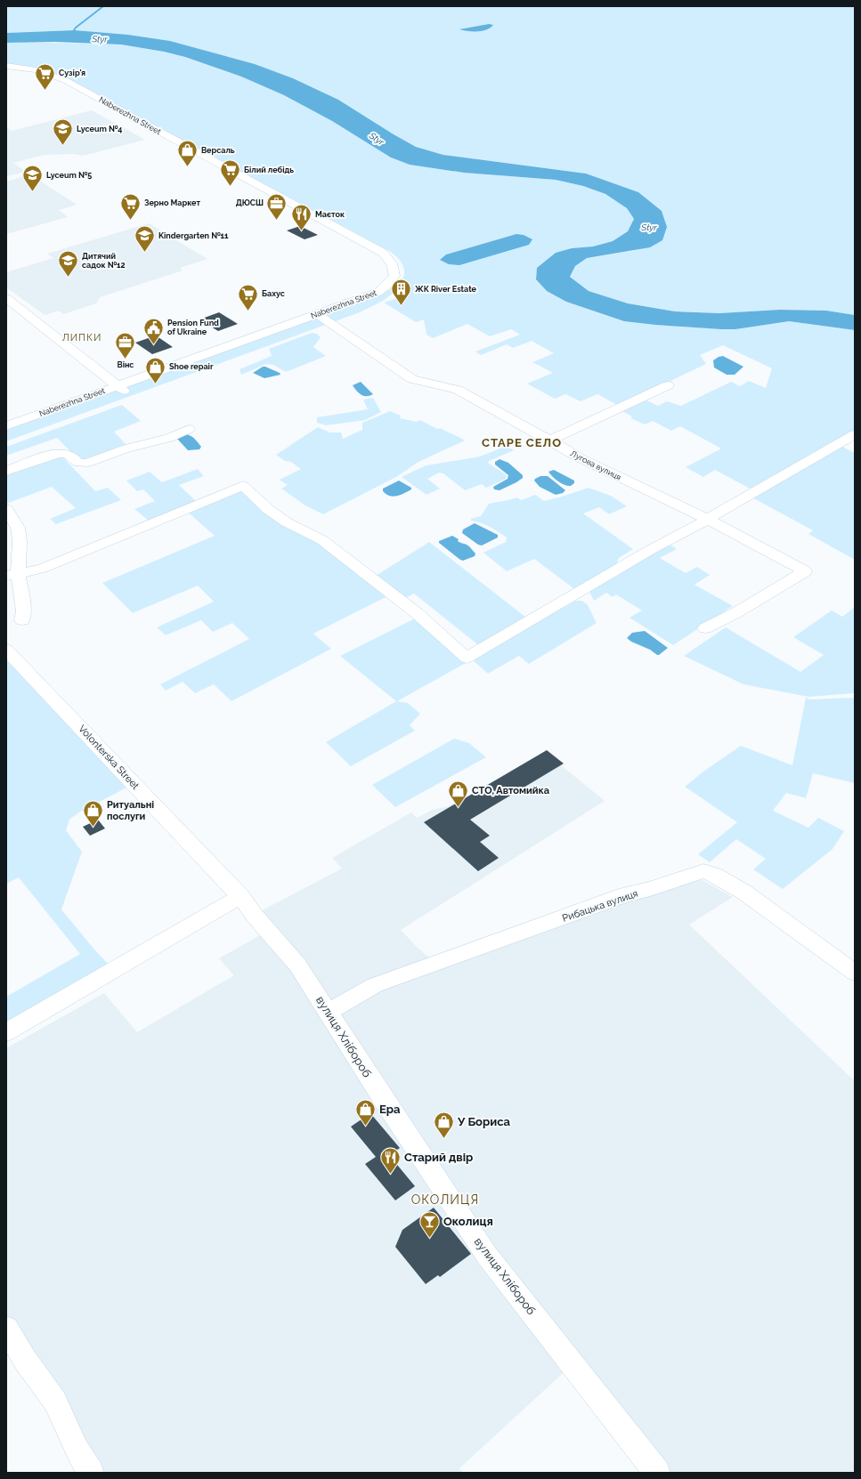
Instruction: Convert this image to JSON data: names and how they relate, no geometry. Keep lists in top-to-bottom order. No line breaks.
{"streets":{"street":["Naberezhna Street","Лугова вулиця","Volonterska Street","Рибацька вулиця","вулиця Хлібороб"]},"crossings":[["Naberezhna Street","Лугова вулиця"],["Volonterska Street","вулиця Хлібороб"],["Рибацька вулиця","вулиця Хлібороб"]],"districts":["ЛИПКИ","СТАРЕ СЕЛО","ОКОЛИЦЯ"],"water":["Styr"],"places":{"supermarket":["Сузір'я","Білий лебідь","Зерно Маркет","Бахус"],"school or university":["Lyceum №4","Lyceum №5","Kindergarten №11","Дитячий садок №12"],"shop":["Версаль","Shoe repair","СТО, Автомийка","Ритуальні послуги","Ера","У Бориса"],"office":["ДЮСШ","Вінс"],"restaurant":["Маєток","Старий двір"],"building":["ЖК River Estate"],"public building":["Pension Fund of Ukraine"],"bar":["Околиця"]}}
